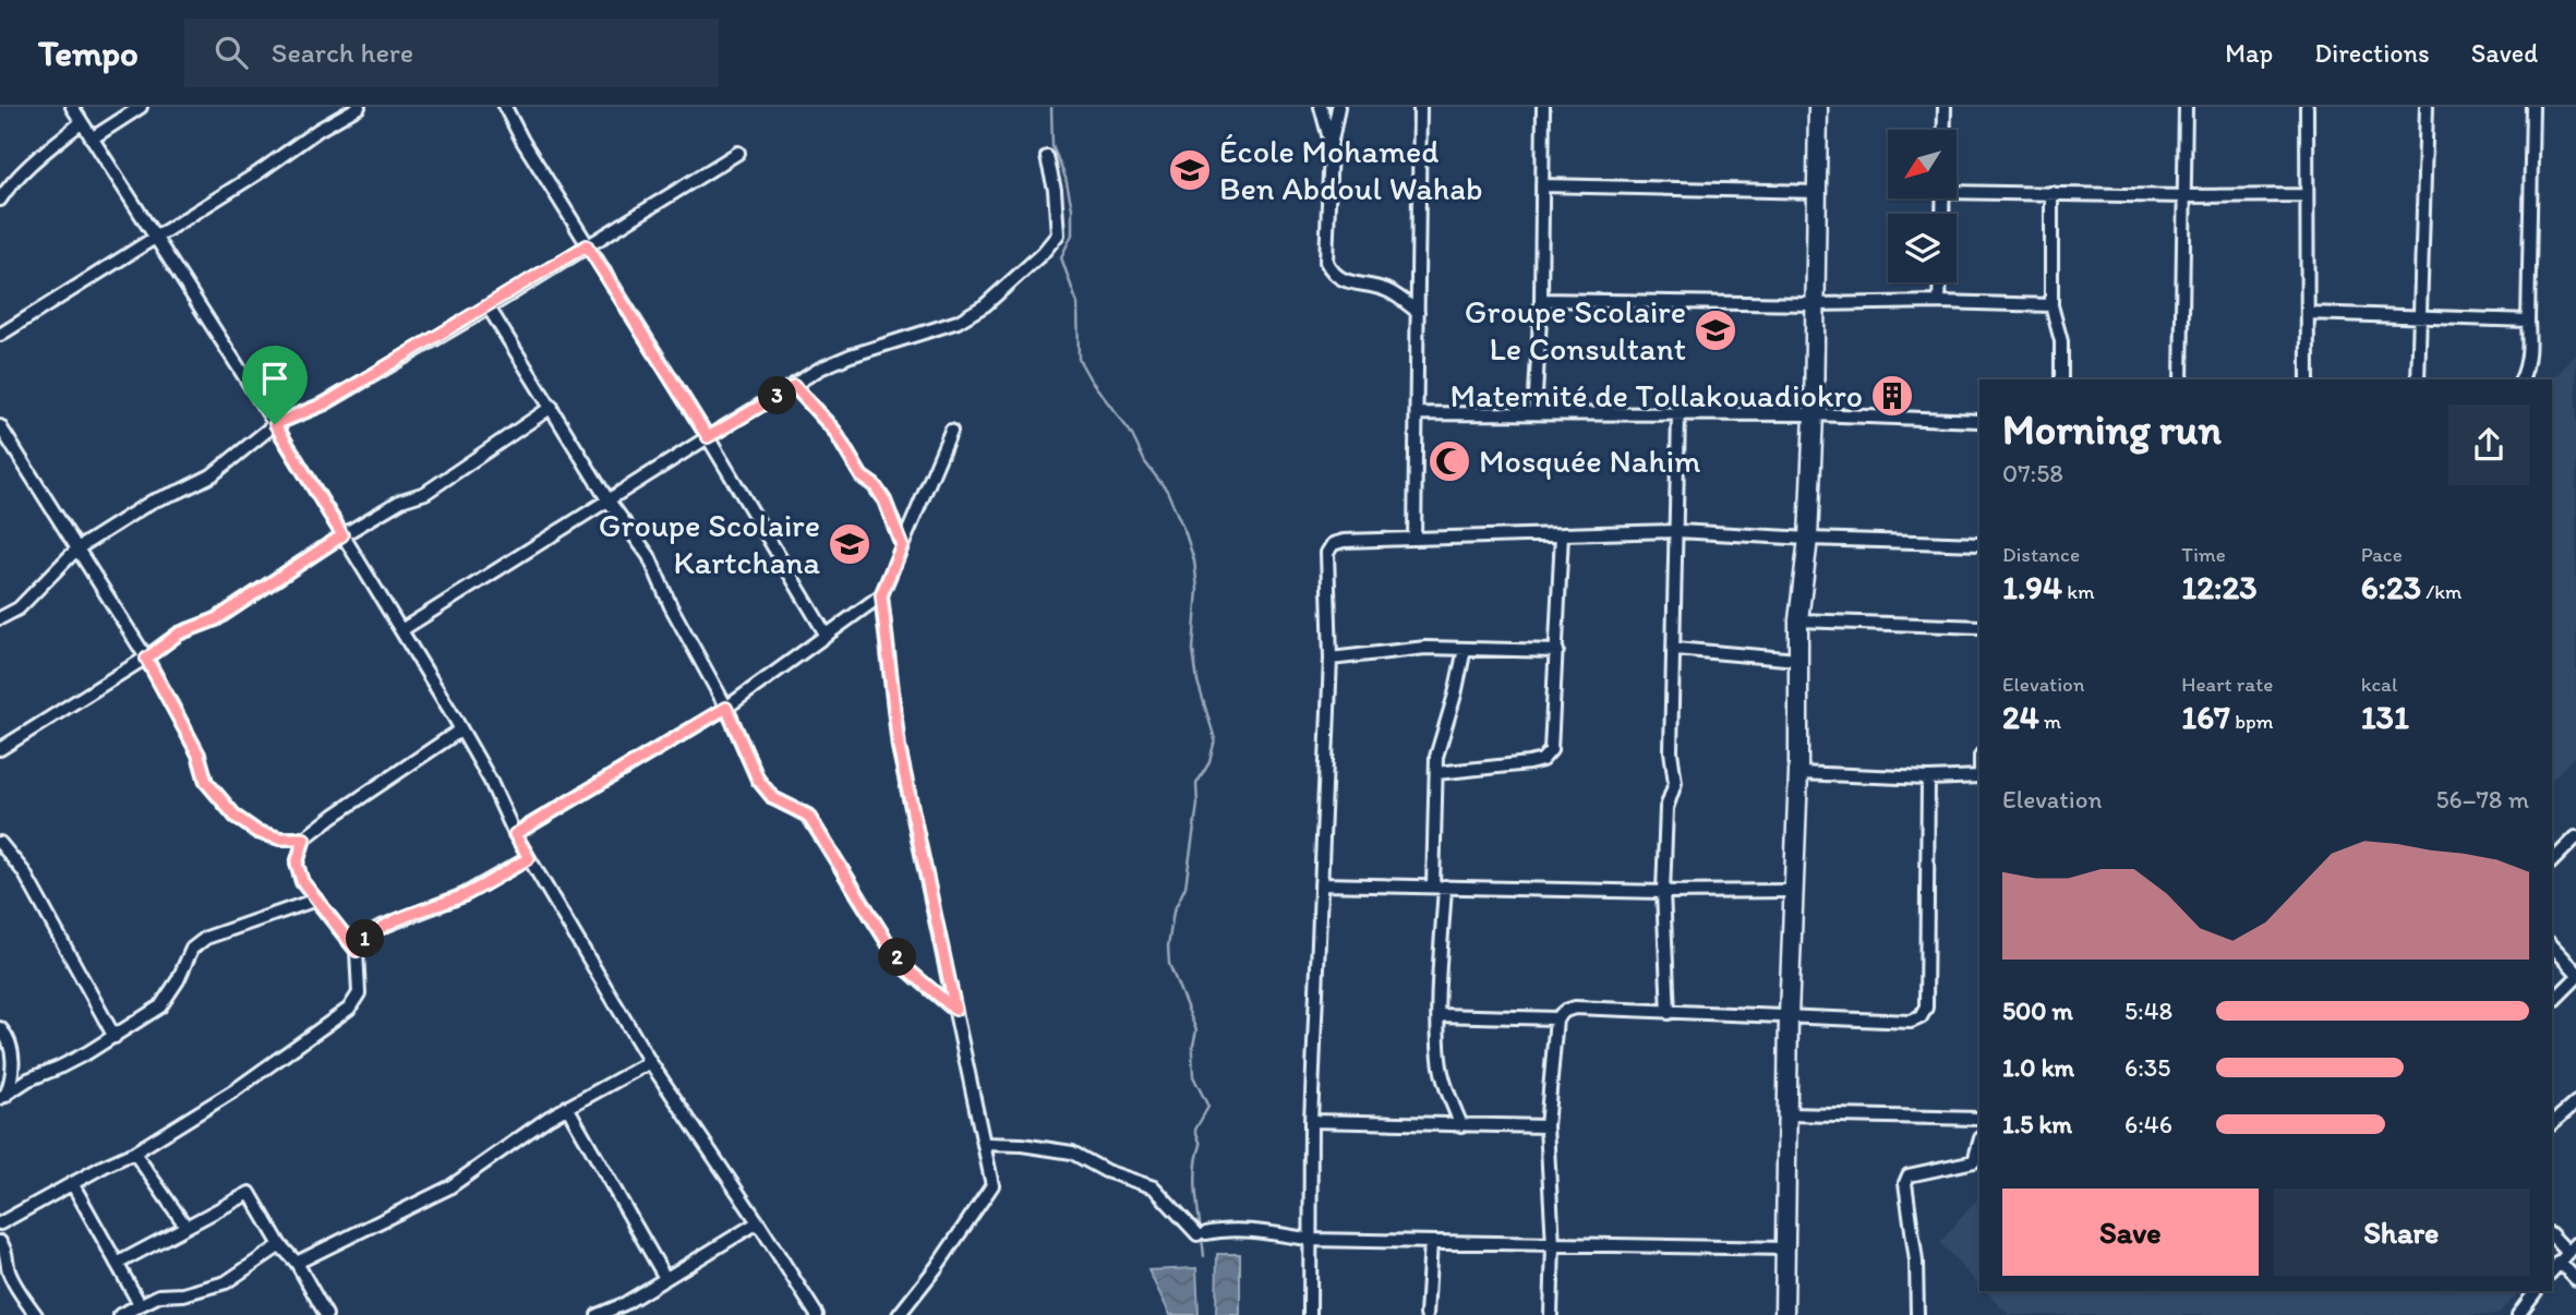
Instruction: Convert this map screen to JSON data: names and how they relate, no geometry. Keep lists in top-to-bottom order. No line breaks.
{"places":{"school or university":["École Mohamed Ben Abdoul Wahab","Groupe Scolaire Le Consultant","Groupe Scolaire Kartchana"],"building":["Maternité de Tollakouadiokro"],"mosque":["Mosquée Nahim"]},"north":"bottom left","page":{"header":"Tempo","search":"Search here","nav":["Map","Directions","Saved"],"pins":["3","1","2"],"heading":["Morning run","07:58"],"stats":[["Distance","1.94 km"],["Time","12:23"],["Pace","6:23 /km"],["Elevation","24 m"],["Heart rate","167 bpm"],["kcal","131"]],"chart":["Elevation","56–78 m"],"list":[{"name":"500 m","note":"5:48"},{"name":"1.0 km","note":"6:35"},{"name":"1.5 km","note":"6:46"}],"buttons":["Save","Share"]}}
